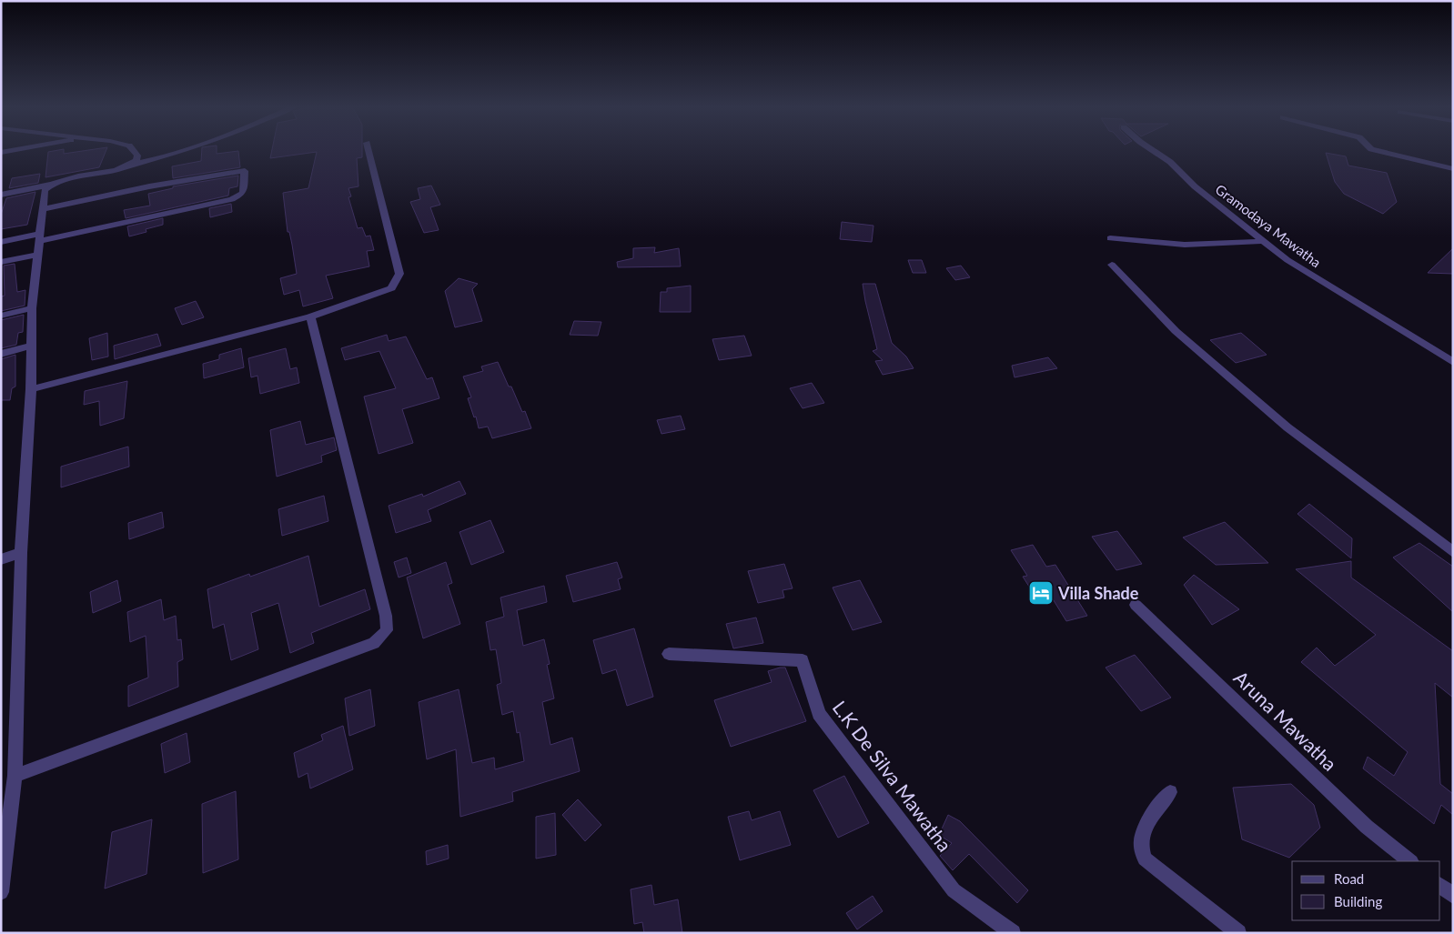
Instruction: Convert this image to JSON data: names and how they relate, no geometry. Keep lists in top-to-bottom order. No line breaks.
{"streets":{"street":["Gramodaya Mawatha","Aruna Mawatha","L.K De Silva Mawatha"]},"places":{"hotel":["Villa Shade"]},"legend":["Road","Building"]}
